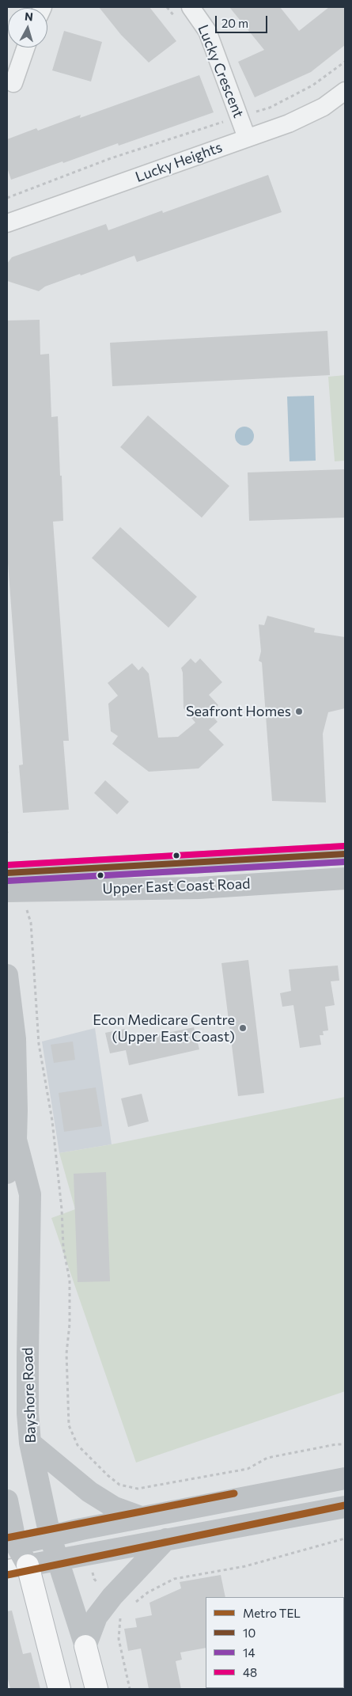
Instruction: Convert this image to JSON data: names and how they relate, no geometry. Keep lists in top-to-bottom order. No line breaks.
{"streets":{"street":["Lucky Crescent","Lucky Heights","Upper East Coast Road","Bayshore Road"]},"crossings":[["Lucky Crescent","Lucky Heights"]],"places":["Seafront Homes","Econ Medicare Centre (Upper East Coast)"],"lines":["transit line 48","transit line 10","transit line 14","metro line TEL"],"legend":["Metro TEL","10","14","48"],"scale_bar":"20 m","north":"top"}
